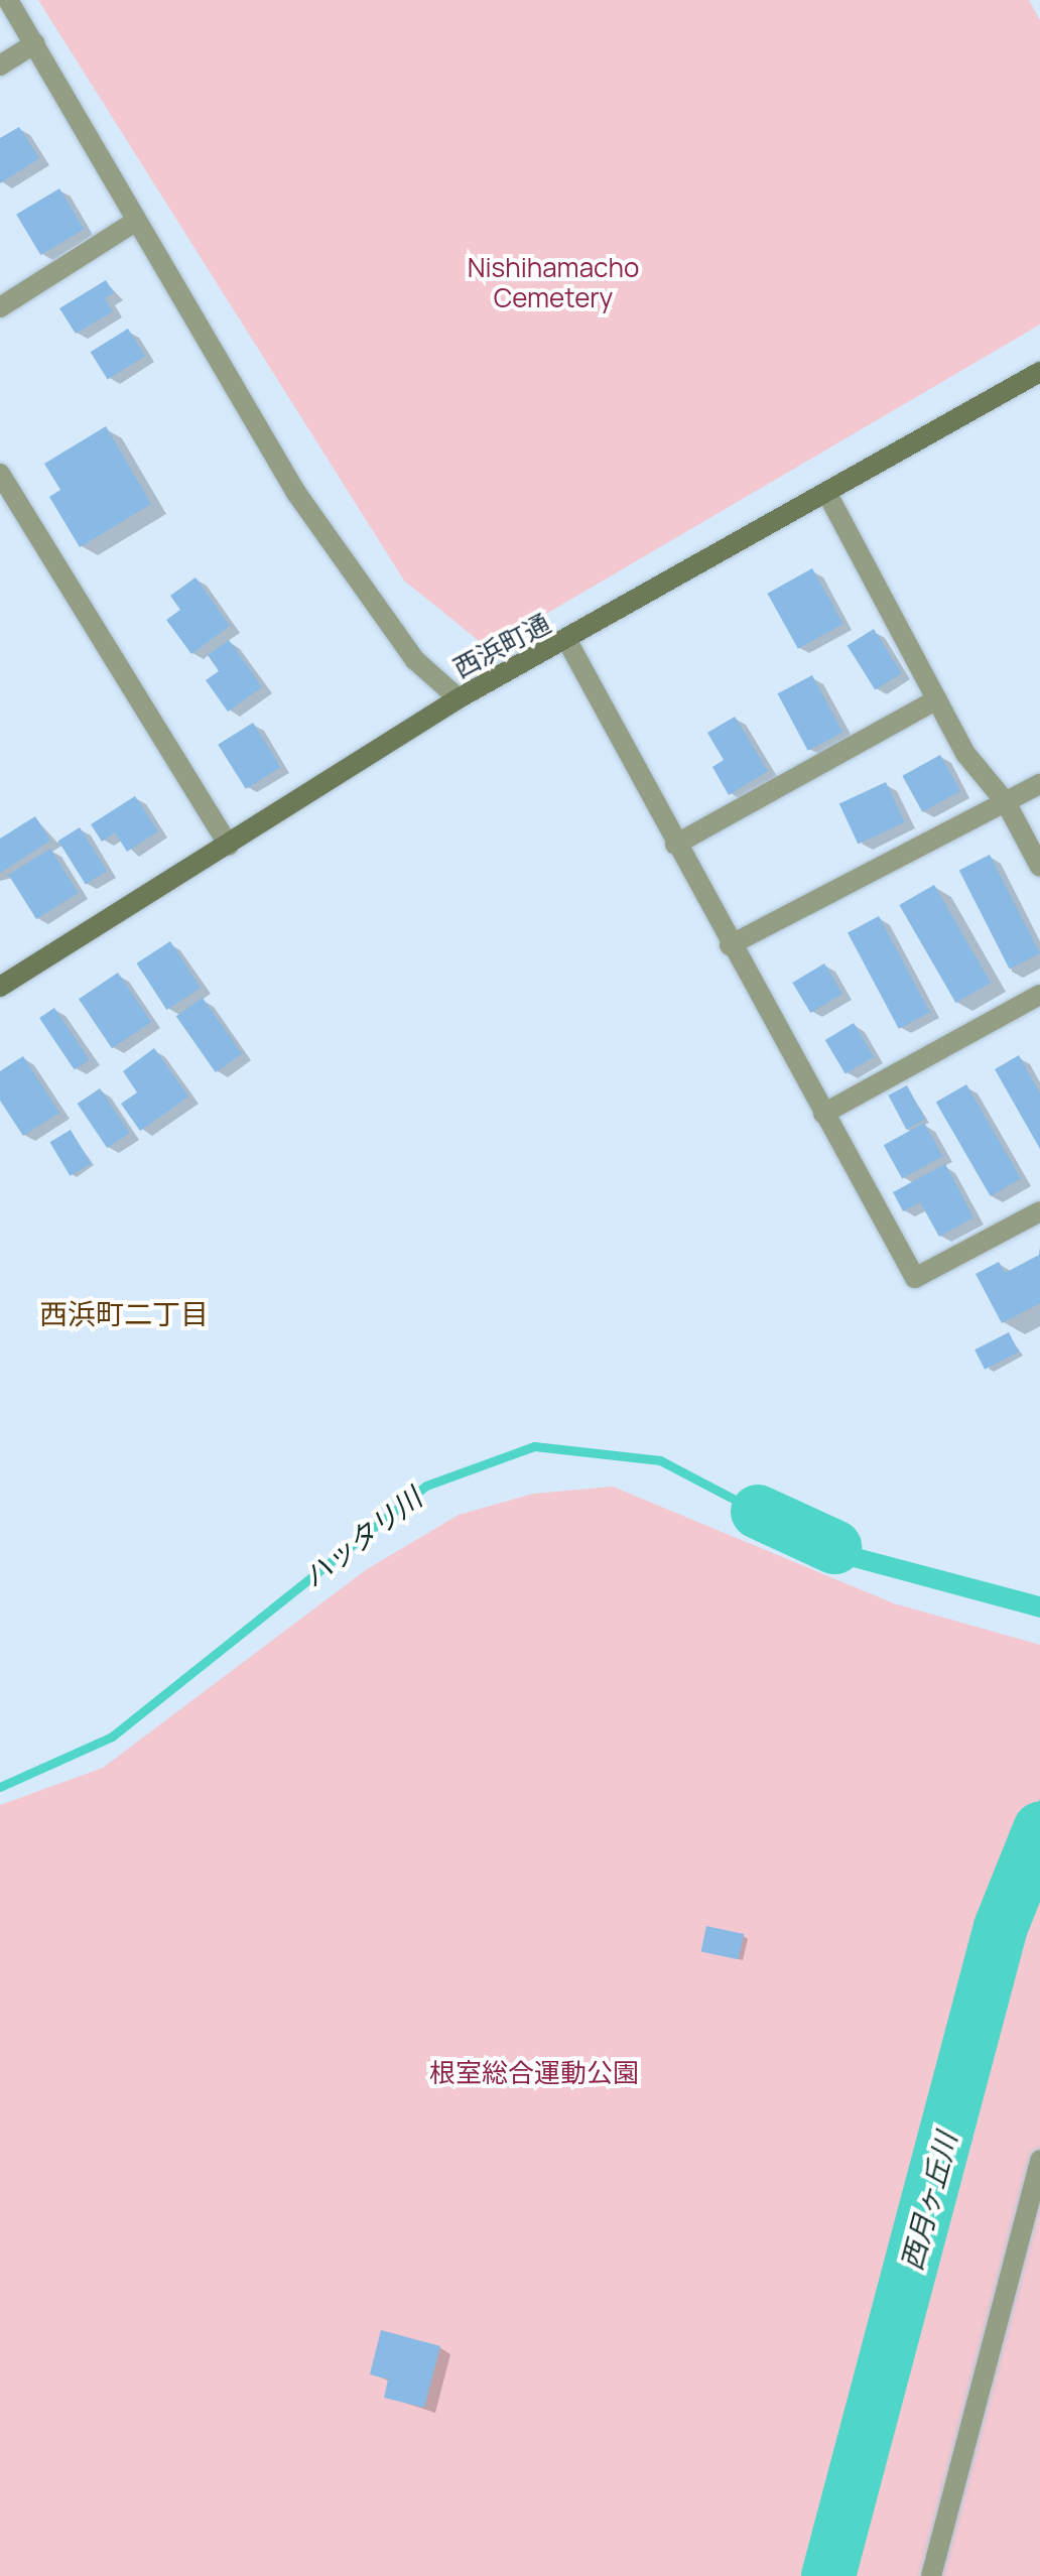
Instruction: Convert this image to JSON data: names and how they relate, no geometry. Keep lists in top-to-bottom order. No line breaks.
{"streets":{"street":["西浜町通"]},"districts":["西浜町二丁目"],"water":["ハッタリ川","西月ヶ丘川"],"parks":["Nishihamacho Cemetery","根室総合運動公園"]}
